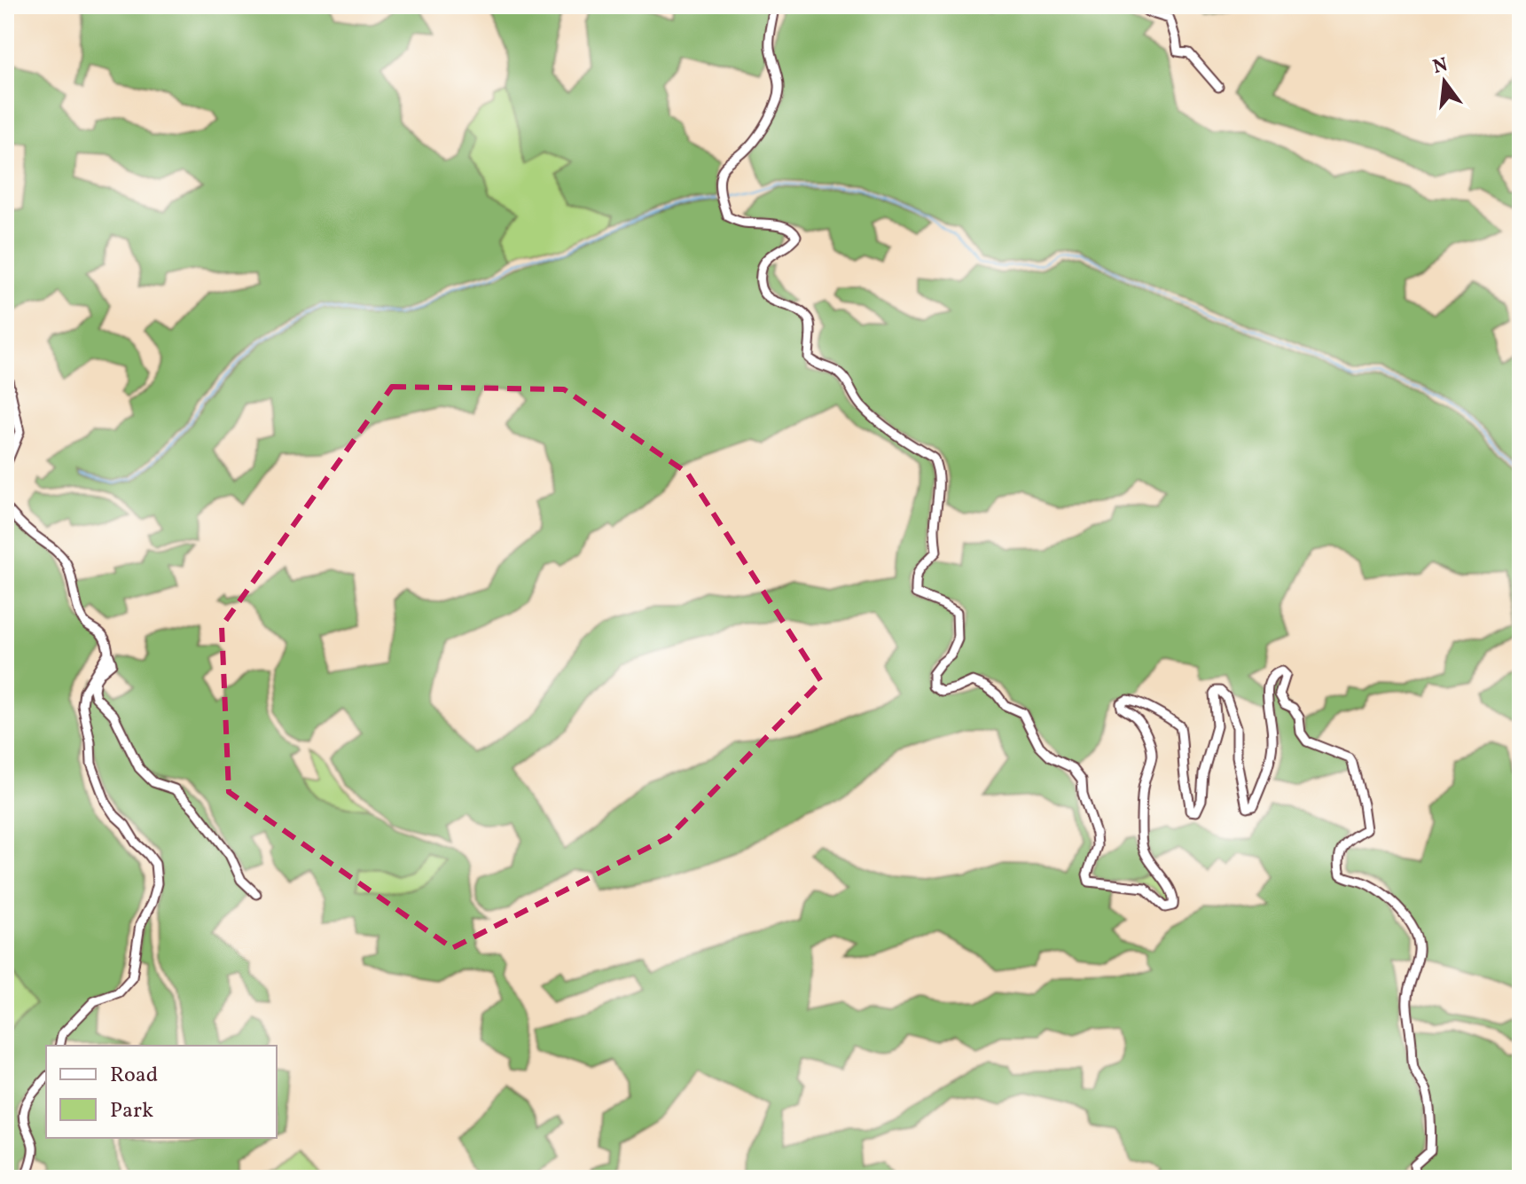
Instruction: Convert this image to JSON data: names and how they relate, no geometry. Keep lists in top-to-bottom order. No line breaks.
{"legend":["Road","Park"],"north":"top"}
